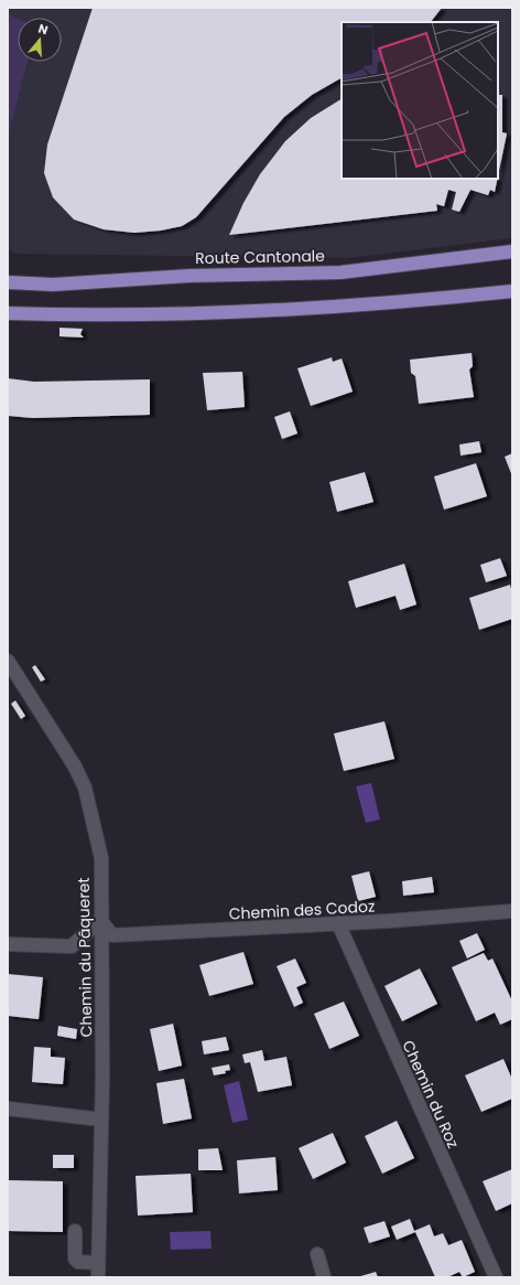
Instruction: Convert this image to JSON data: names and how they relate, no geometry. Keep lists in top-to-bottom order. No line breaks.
{"streets":{"main road":["Route Cantonale"],"street":["Chemin des Codoz","Chemin du Pâqueret","Chemin du Roz"]},"crossings":[["Chemin des Codoz","Chemin du Pâqueret"],["Chemin des Codoz","Chemin du Roz"]],"north":"top"}
